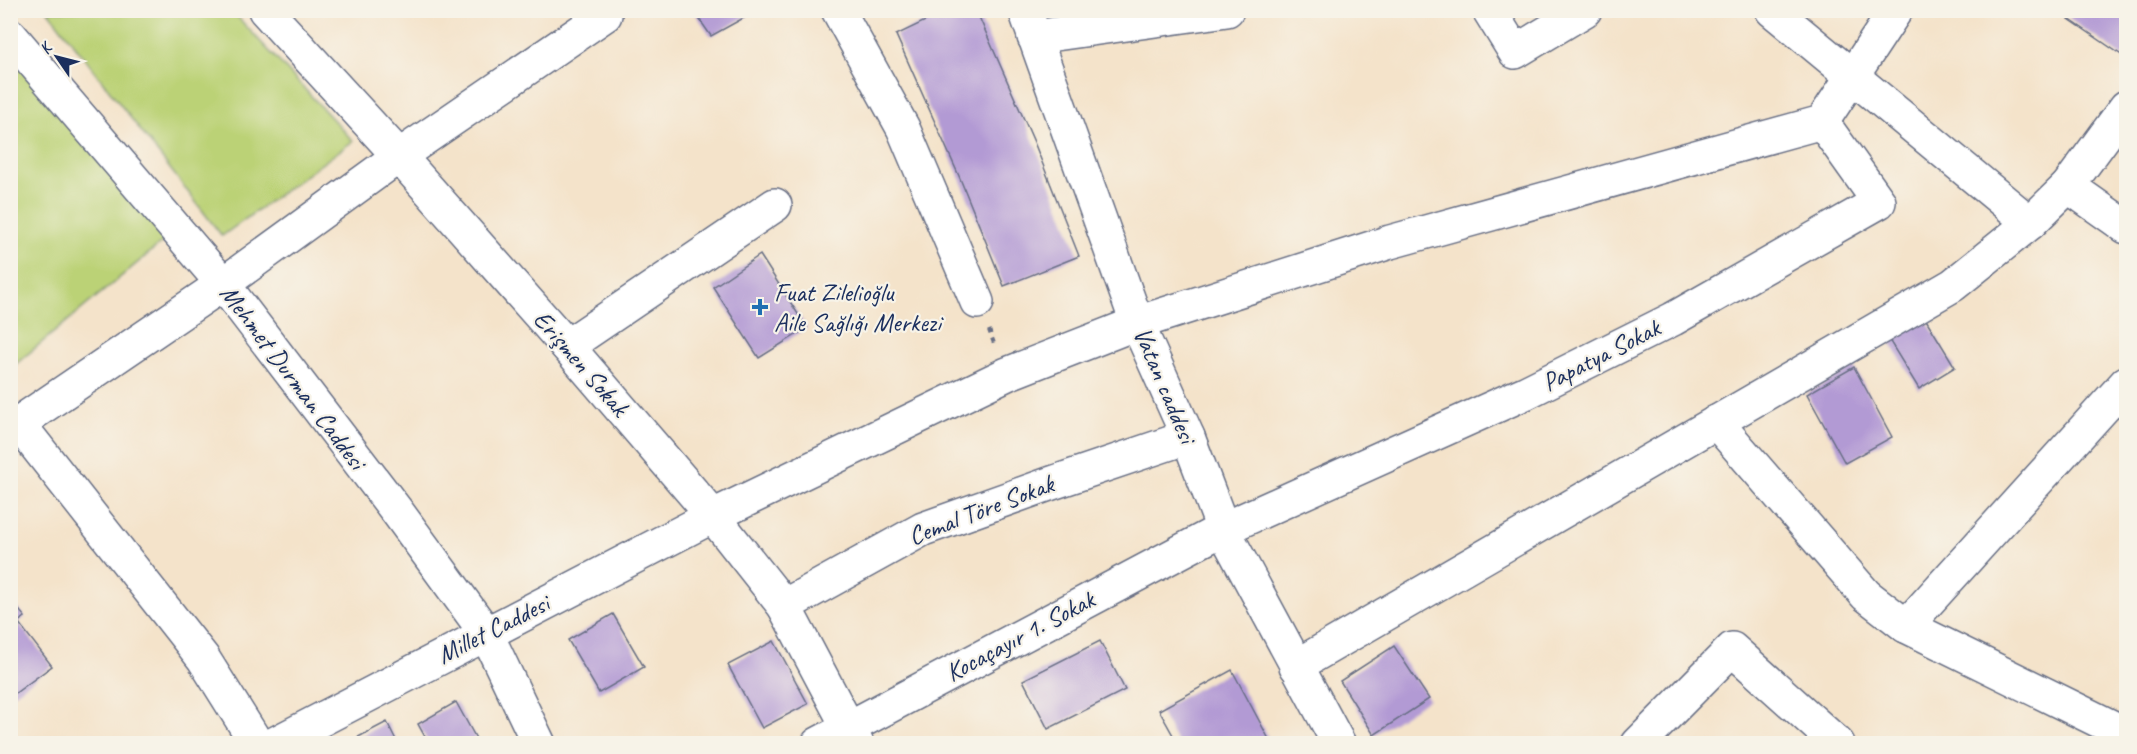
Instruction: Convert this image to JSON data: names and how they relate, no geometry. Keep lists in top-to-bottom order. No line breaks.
{"streets":{"street":["Papatya Sokak","Erişmen Sokak","Mehmet Durman Caddesi","Vatan caddesi","Cemal Töre Sokak","Millet Caddesi","Kocaçayır 1. Sokak"]},"crossings":[["Papatya Sokak","Vatan caddesi"],["Papatya Sokak","Millet Caddesi"],["Papatya Sokak","Kocaçayır 1. Sokak"],["Erişmen Sokak","Cemal Töre Sokak"],["Erişmen Sokak","Millet Caddesi"],["Erişmen Sokak","Kocaçayır 1. Sokak"],["Mehmet Durman Caddesi","Millet Caddesi"],["Vatan caddesi","Cemal Töre Sokak"],["Vatan caddesi","Millet Caddesi"],["Vatan caddesi","Kocaçayır 1. Sokak"]],"places":{"health":["Fuat Zilelioğlu Aile Sağlığı Merkezi"]},"north":"top left"}
